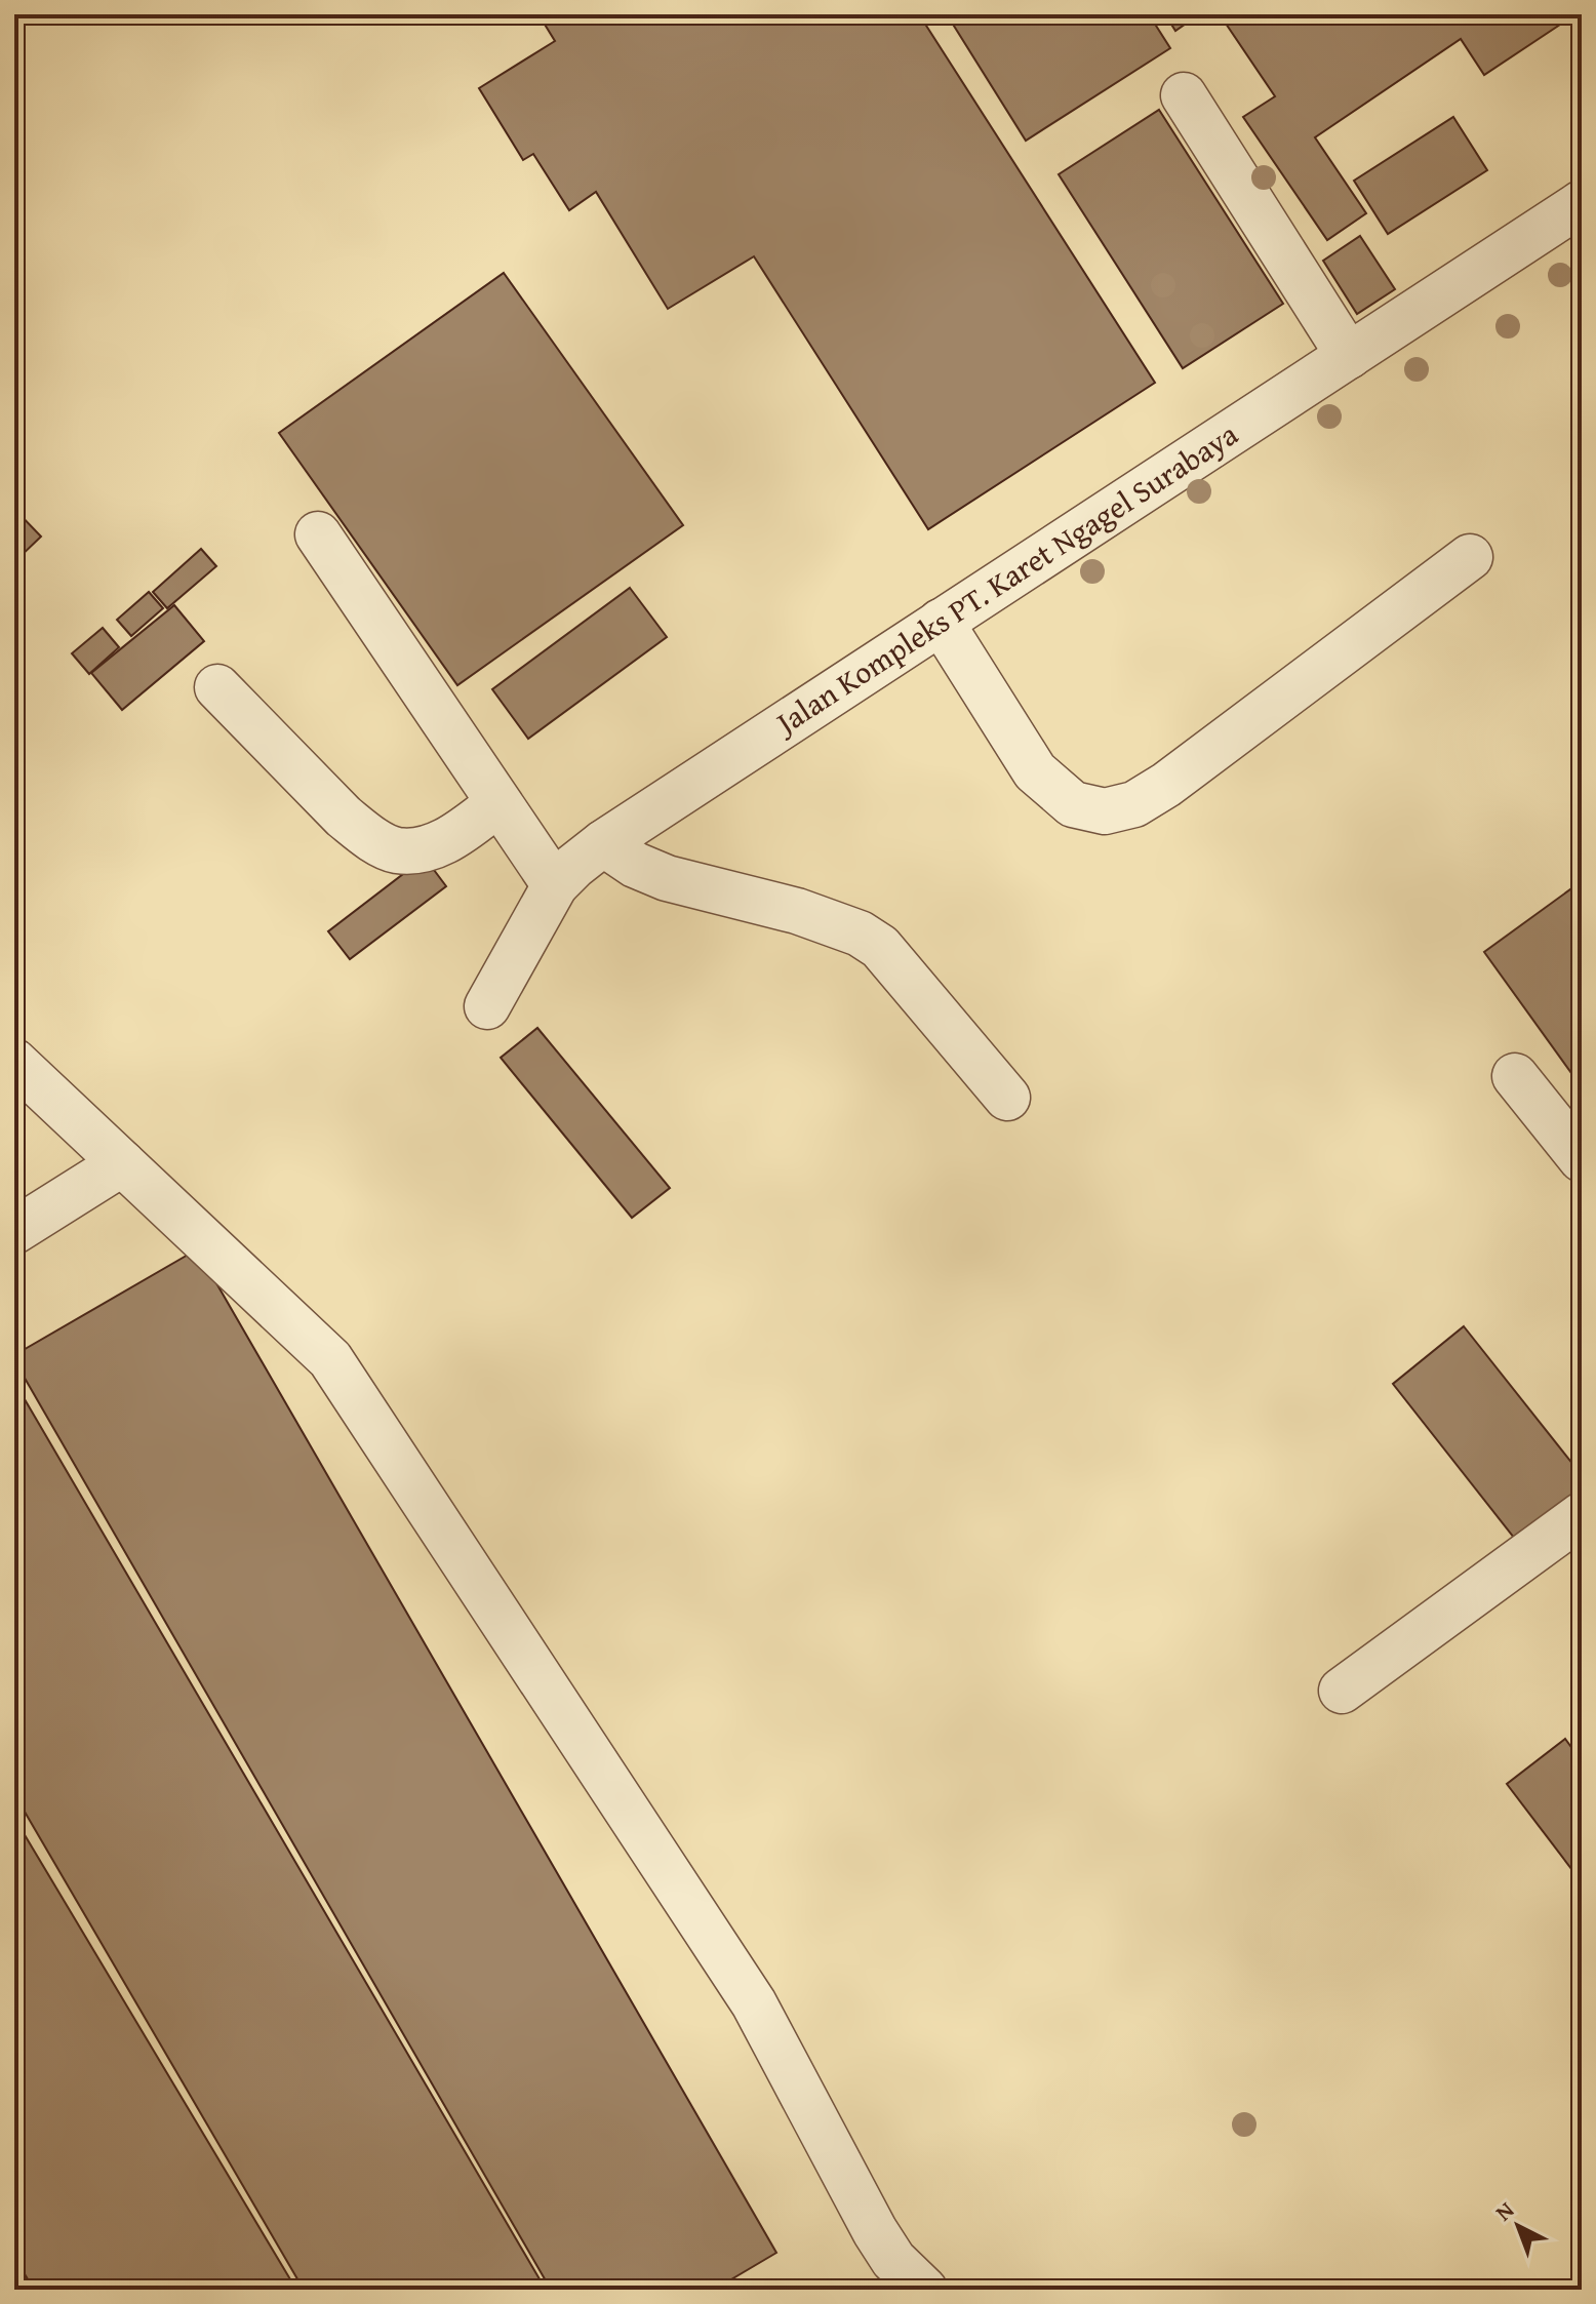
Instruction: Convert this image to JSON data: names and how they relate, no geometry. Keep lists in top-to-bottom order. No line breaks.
{"streets":{"lane":["Jalan Kompleks PT. Karet Ngagel Surabaya"]},"north":"top left"}
